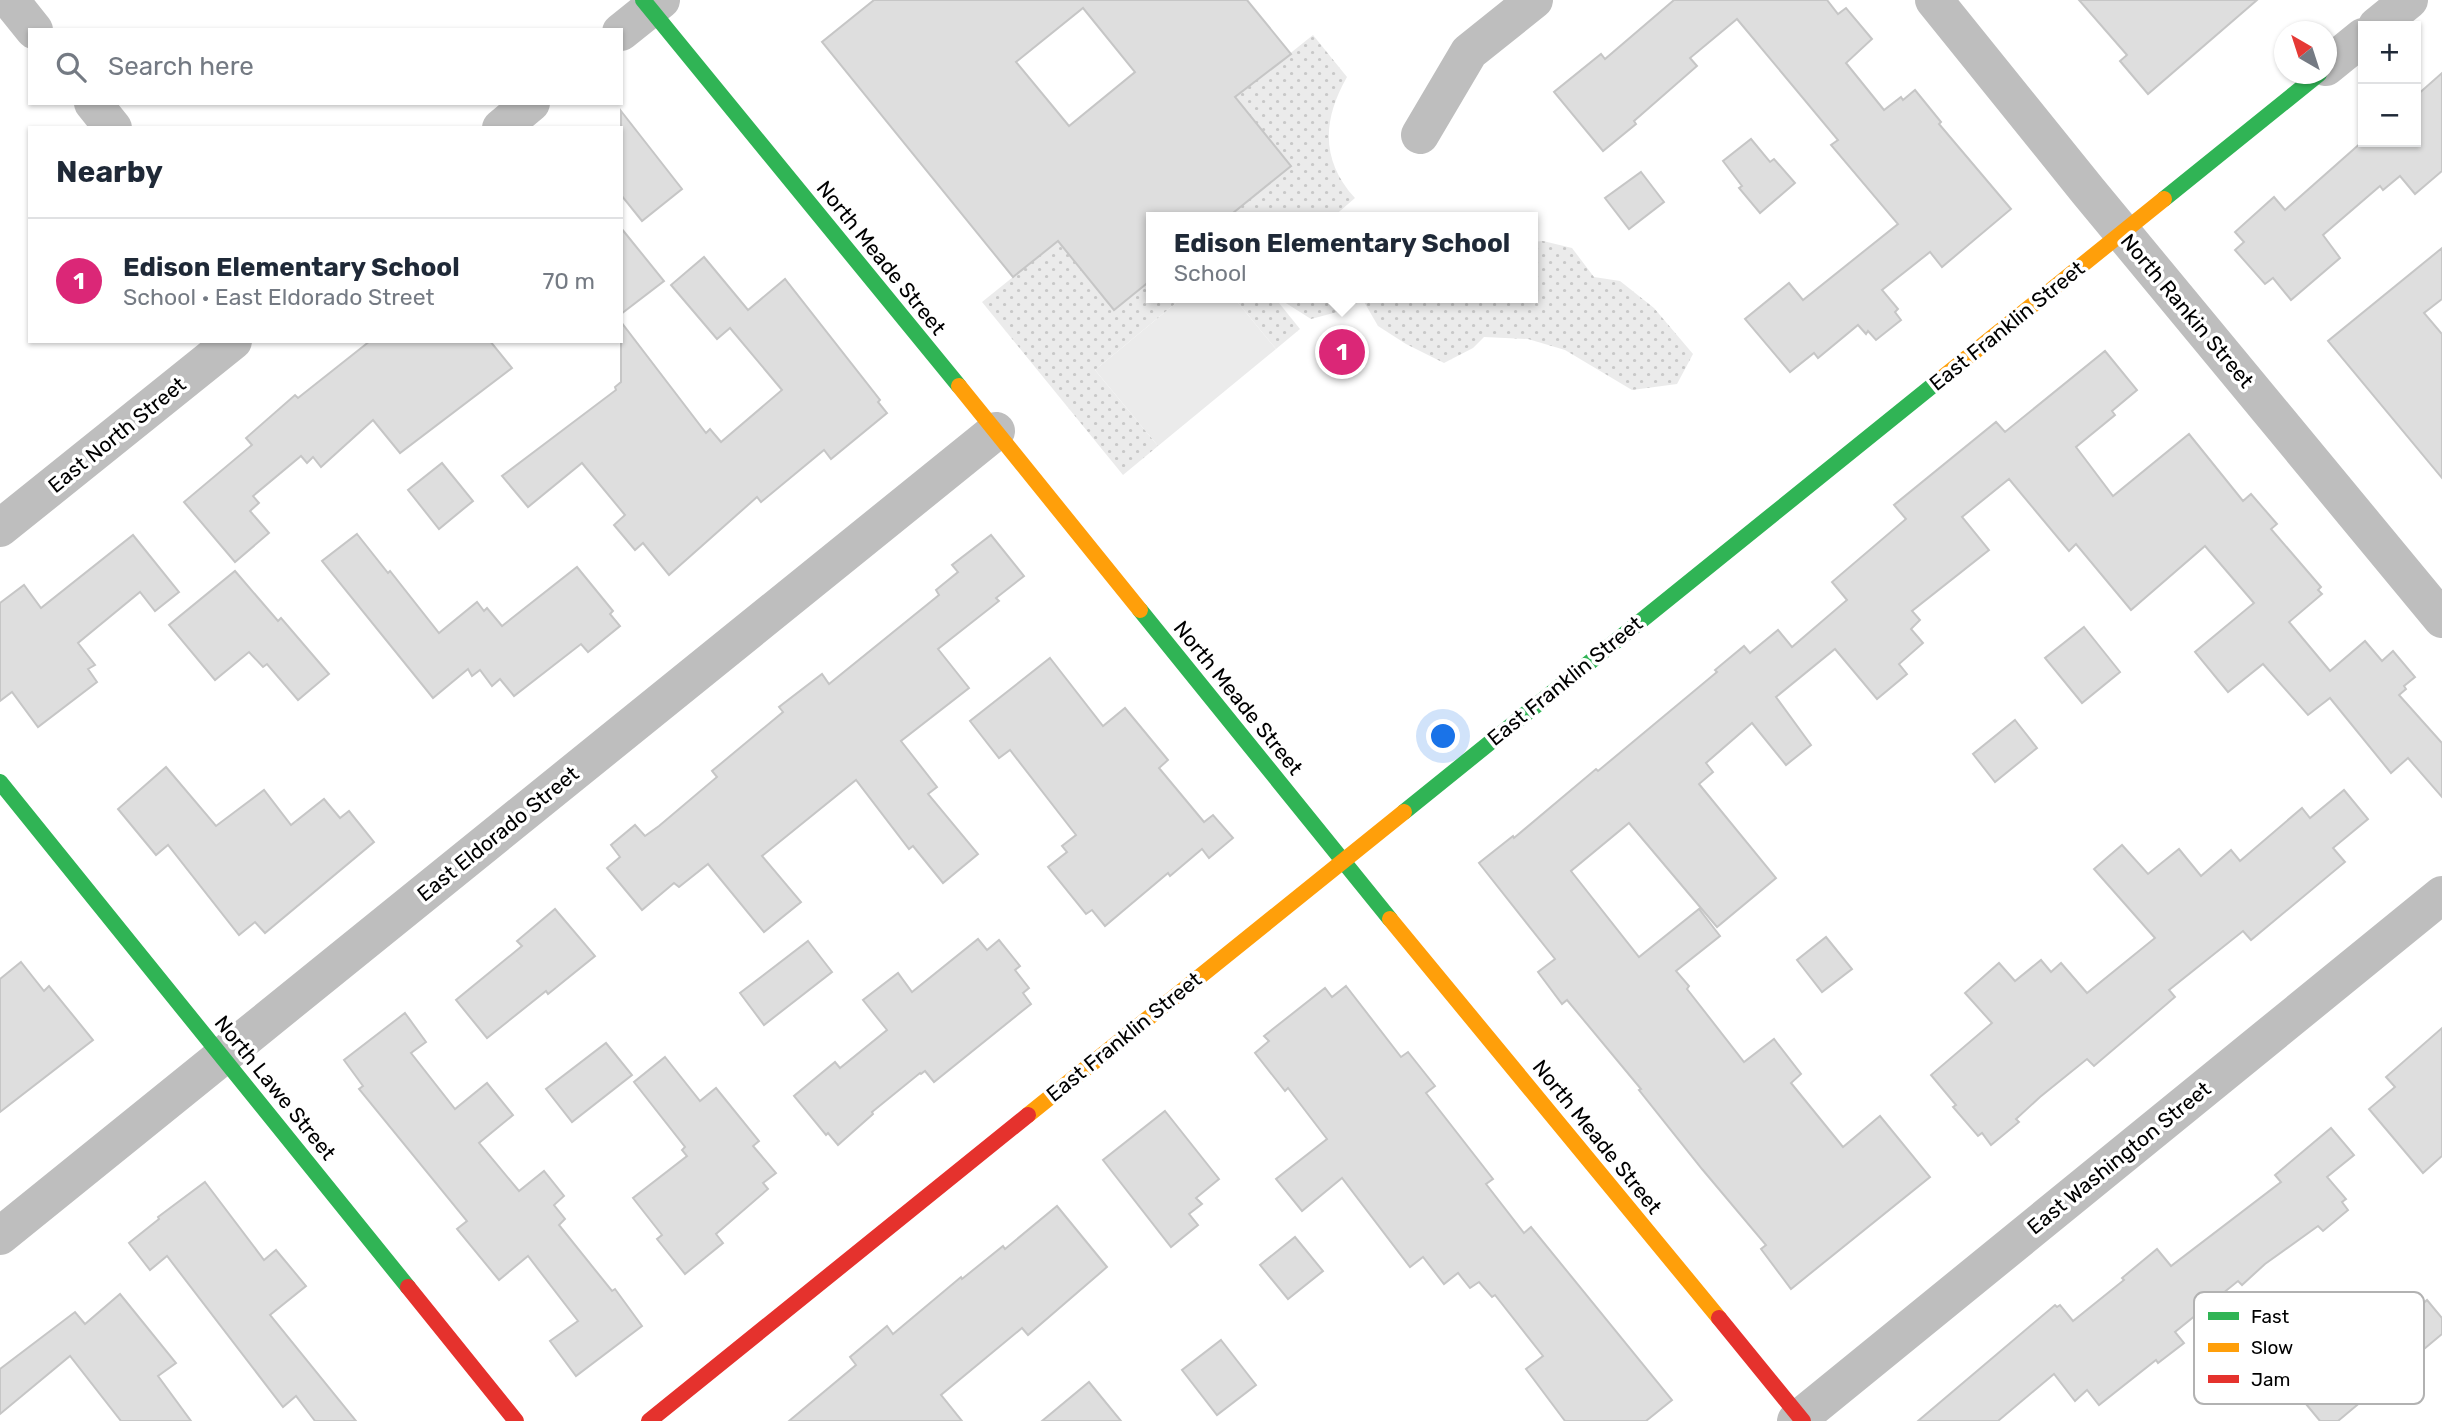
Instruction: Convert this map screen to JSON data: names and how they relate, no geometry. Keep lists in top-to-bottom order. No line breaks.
{"streets":{"street":["North Meade Street","North Rankin Street","East Franklin Street","East North Street","East Eldorado Street","North Lawe Street","East Washington Street"]},"crossings":[["North Meade Street","East Franklin Street"],["North Meade Street","East Eldorado Street"],["North Meade Street","East Washington Street"],["North Rankin Street","East Franklin Street"],["East Eldorado Street","North Lawe Street"]],"legend":["Fast","Slow","Jam"],"north":"top left","page":{"map_buttons":["+","−"],"search":"Search here","heading":"Nearby","popup":["Edison Elementary School","School"],"list":[{"mark":"1","name":"Edison Elementary School","note":"School · East Eldorado Street","value":"70 m"}],"pins":"1"}}
